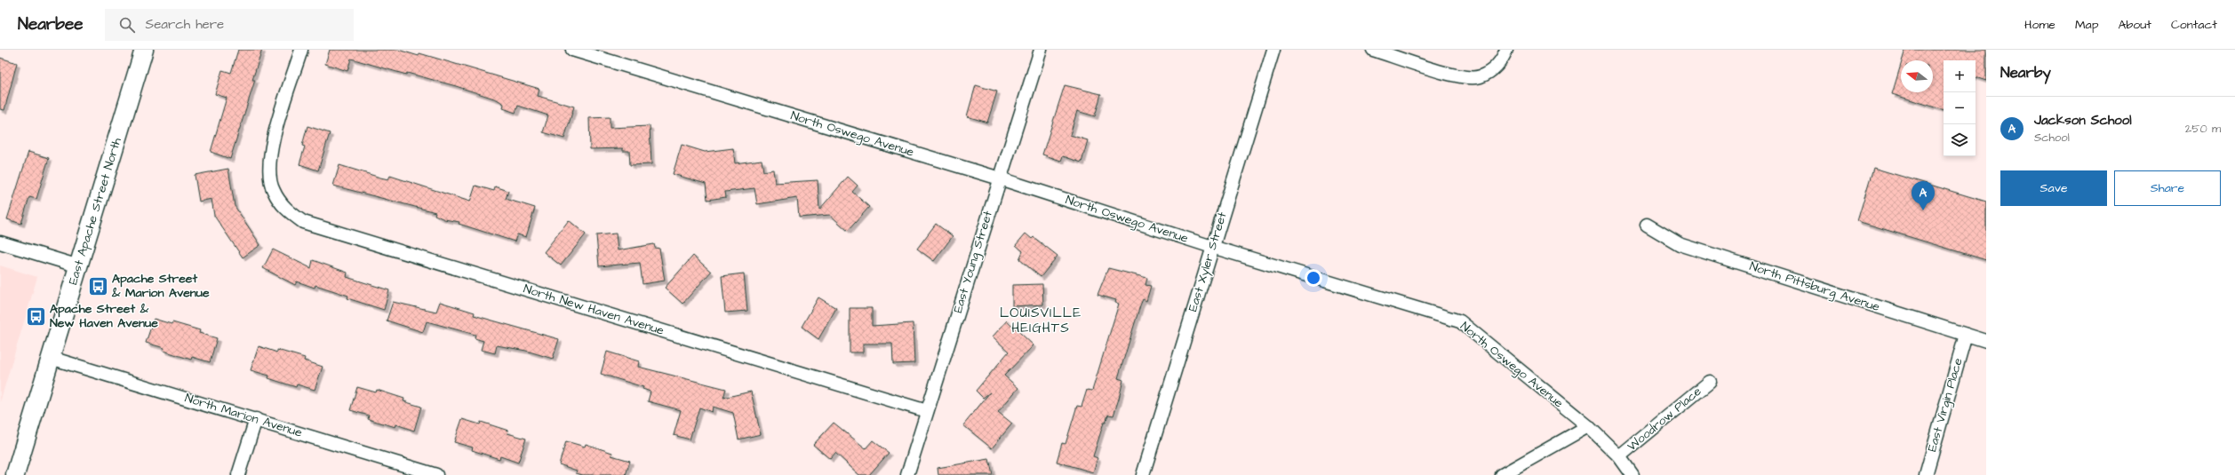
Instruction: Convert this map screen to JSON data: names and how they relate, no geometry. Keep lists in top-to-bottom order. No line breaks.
{"streets":{"main road":["East Apache Street North"],"street":["North Oswego Avenue","East Young Street","East Xyler Street","North Pittsburg Avenue","North New Haven Avenue","East Virgin Place","North Marion Avenue","Woodrow Place"]},"crossings":[["North Oswego Avenue","East Young Street"],["North Oswego Avenue","East Xyler Street"],["North Oswego Avenue","Woodrow Place"],["East Apache Street North","North Marion Avenue"],["East Young Street","North New Haven Avenue"],["North Pittsburg Avenue","East Virgin Place"]],"districts":["LOUISVILLE HEIGHTS"],"places":{"bus stop":["Apache Street & Marion Avenue","Apache Street & New Haven Avenue"]},"north":"left","page":{"header":"Nearbee","search":"Search here","nav":["Home","Map","About","Contact"],"heading":"Nearby","map_buttons":["+","−"],"list":[{"mark":"A","name":"Jackson School","note":"School","value":"250 m"}],"buttons":["Save","Share"],"pins":"A"}}
